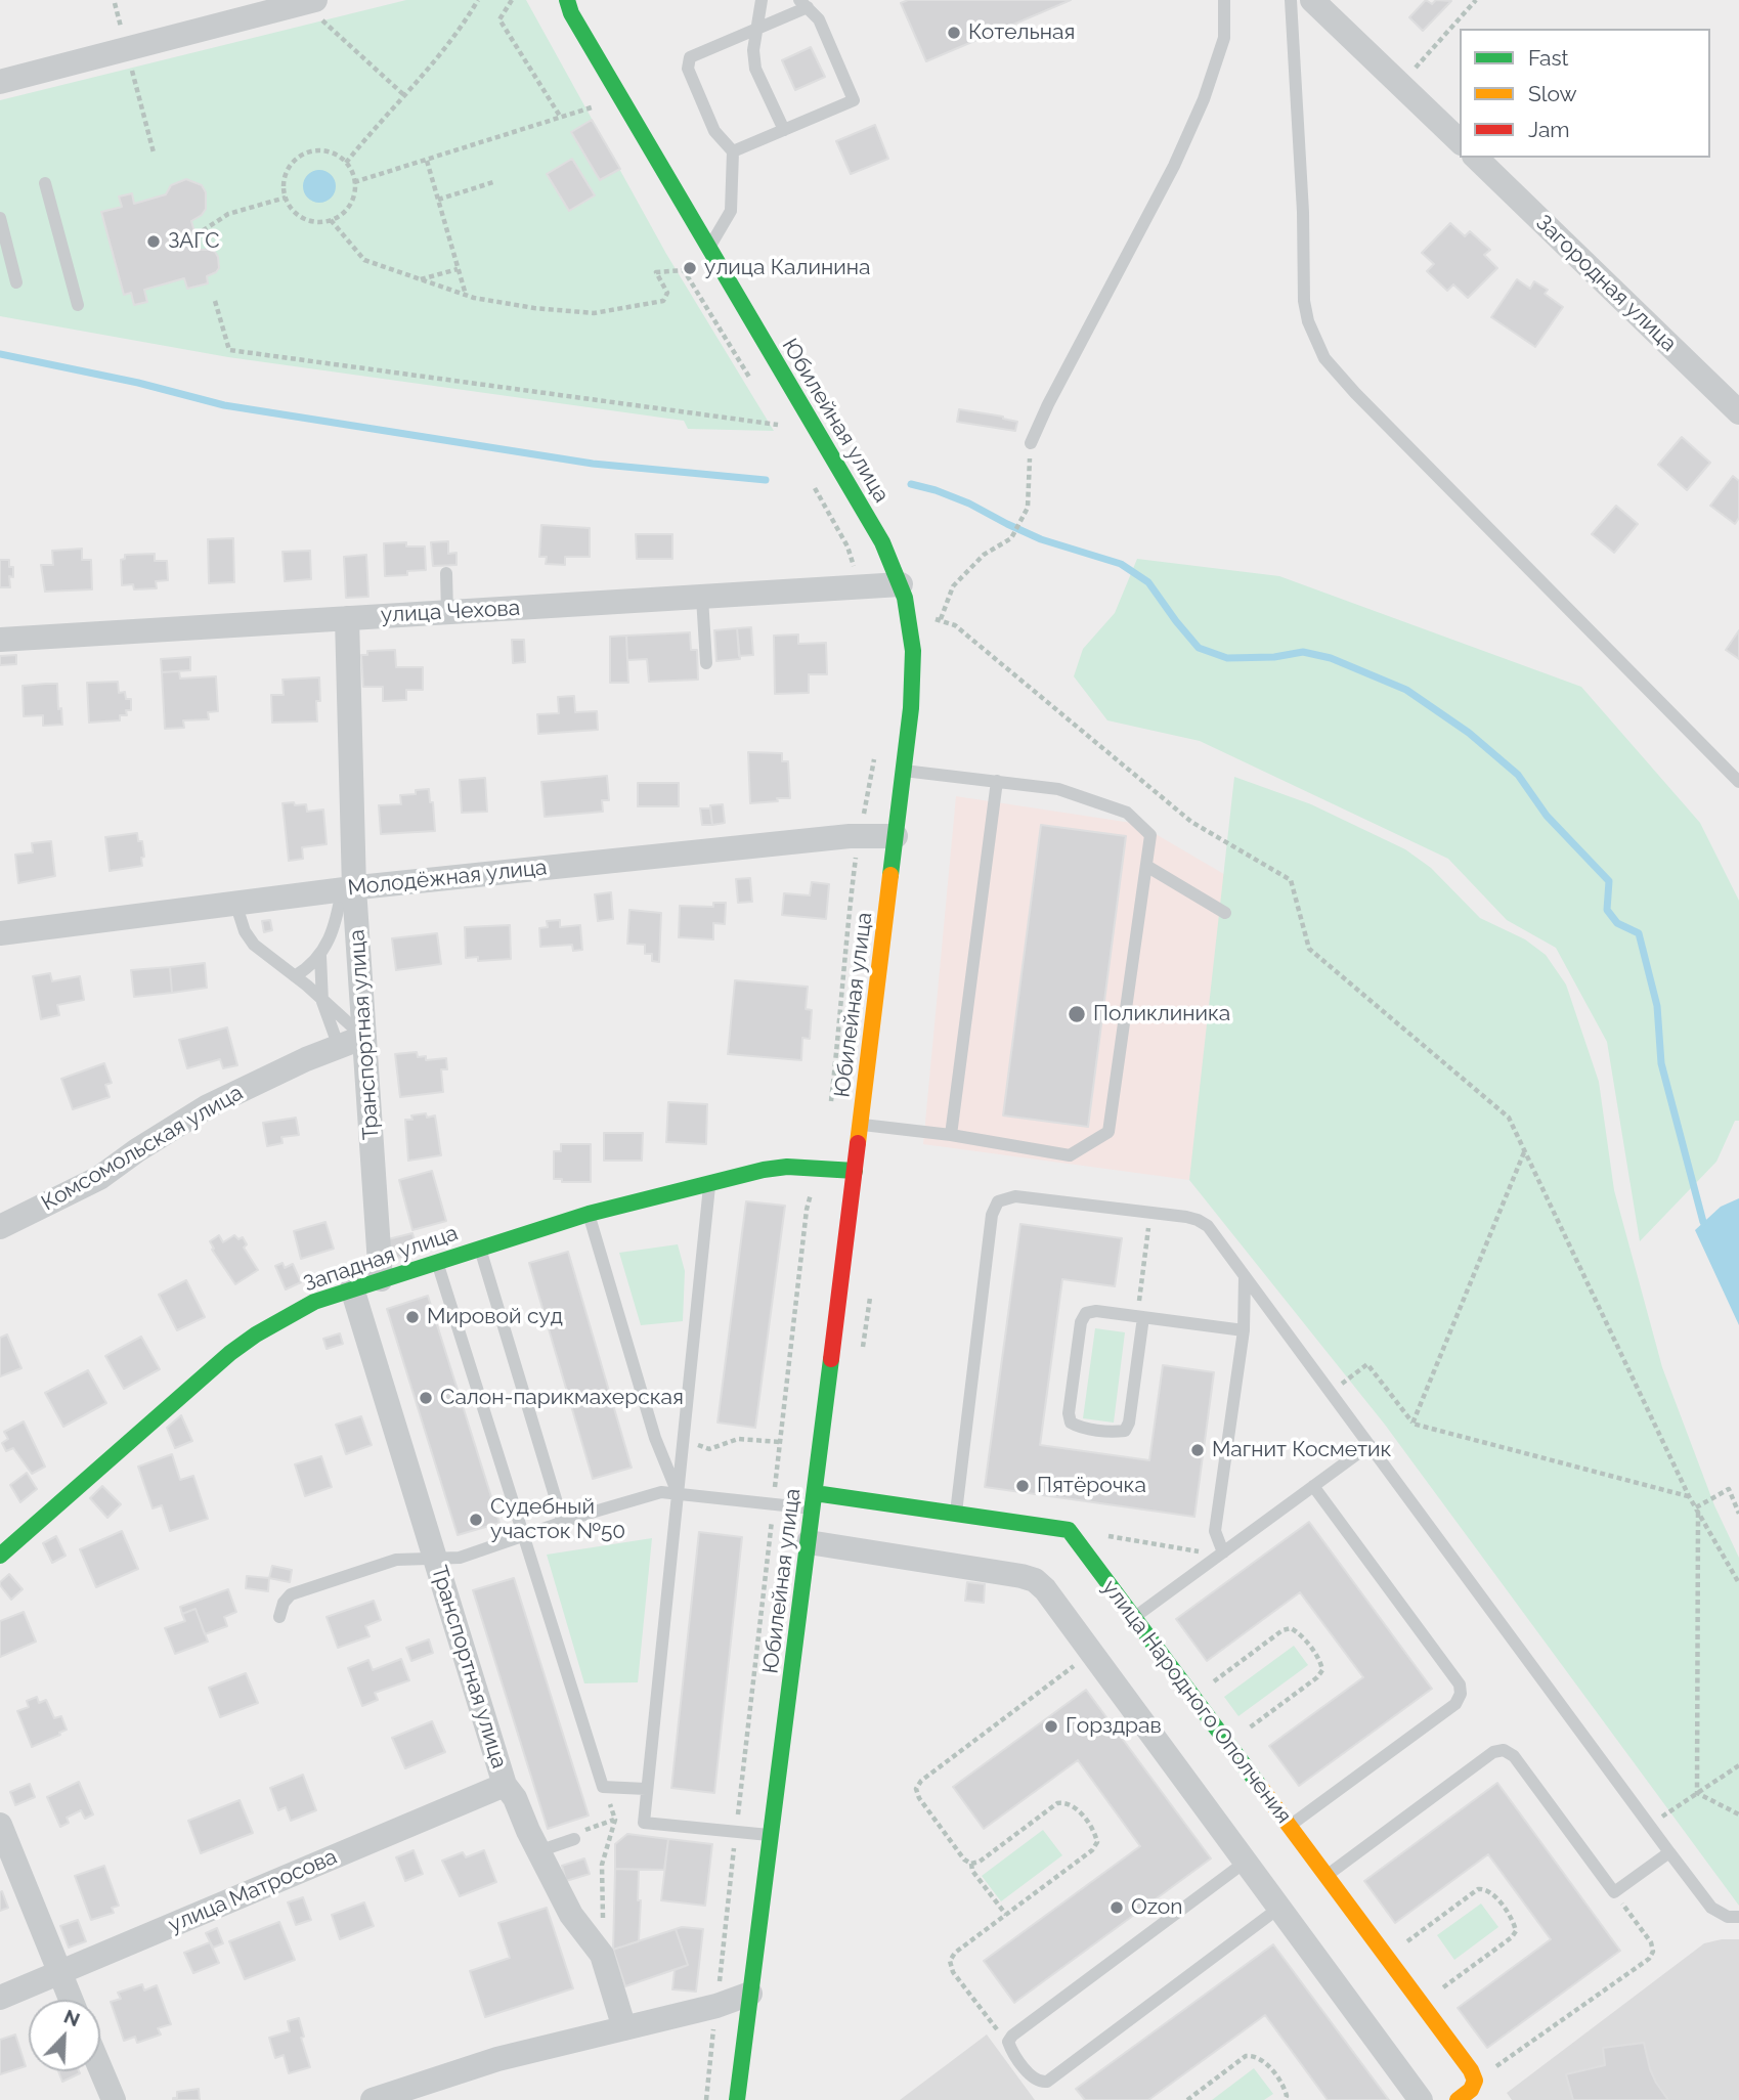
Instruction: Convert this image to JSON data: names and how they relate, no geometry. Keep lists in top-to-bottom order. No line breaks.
{"streets":{"main road":["Юбилейная улица","Западная улица","улица Народного Ополчения"],"street":["Загородная улица","улица Чехова","Молодёжная улица","Транспортная улица","Комсомольская улица","улица Матросова"]},"crossings":[["Юбилейная улица","улица Чехова"],["Юбилейная улица","Молодёжная улица"],["Юбилейная улица","Западная улица"],["Юбилейная улица","улица Народного Ополчения"],["улица Чехова","Транспортная улица"],["Молодёжная улица","Транспортная улица"],["Транспортная улица","Комсомольская улица"],["Транспортная улица","Западная улица"],["Транспортная улица","улица Матросова"]],"places":["Котельная","ЗАГС","улица Калинина","Поликлиника","Мировой суд","Салон-парикмахерская","Магнит Косметик","Пятёрочка","Судебный участок №50","Горздрав","Ozon"],"legend":["Fast","Slow","Jam"],"north":"top right"}
